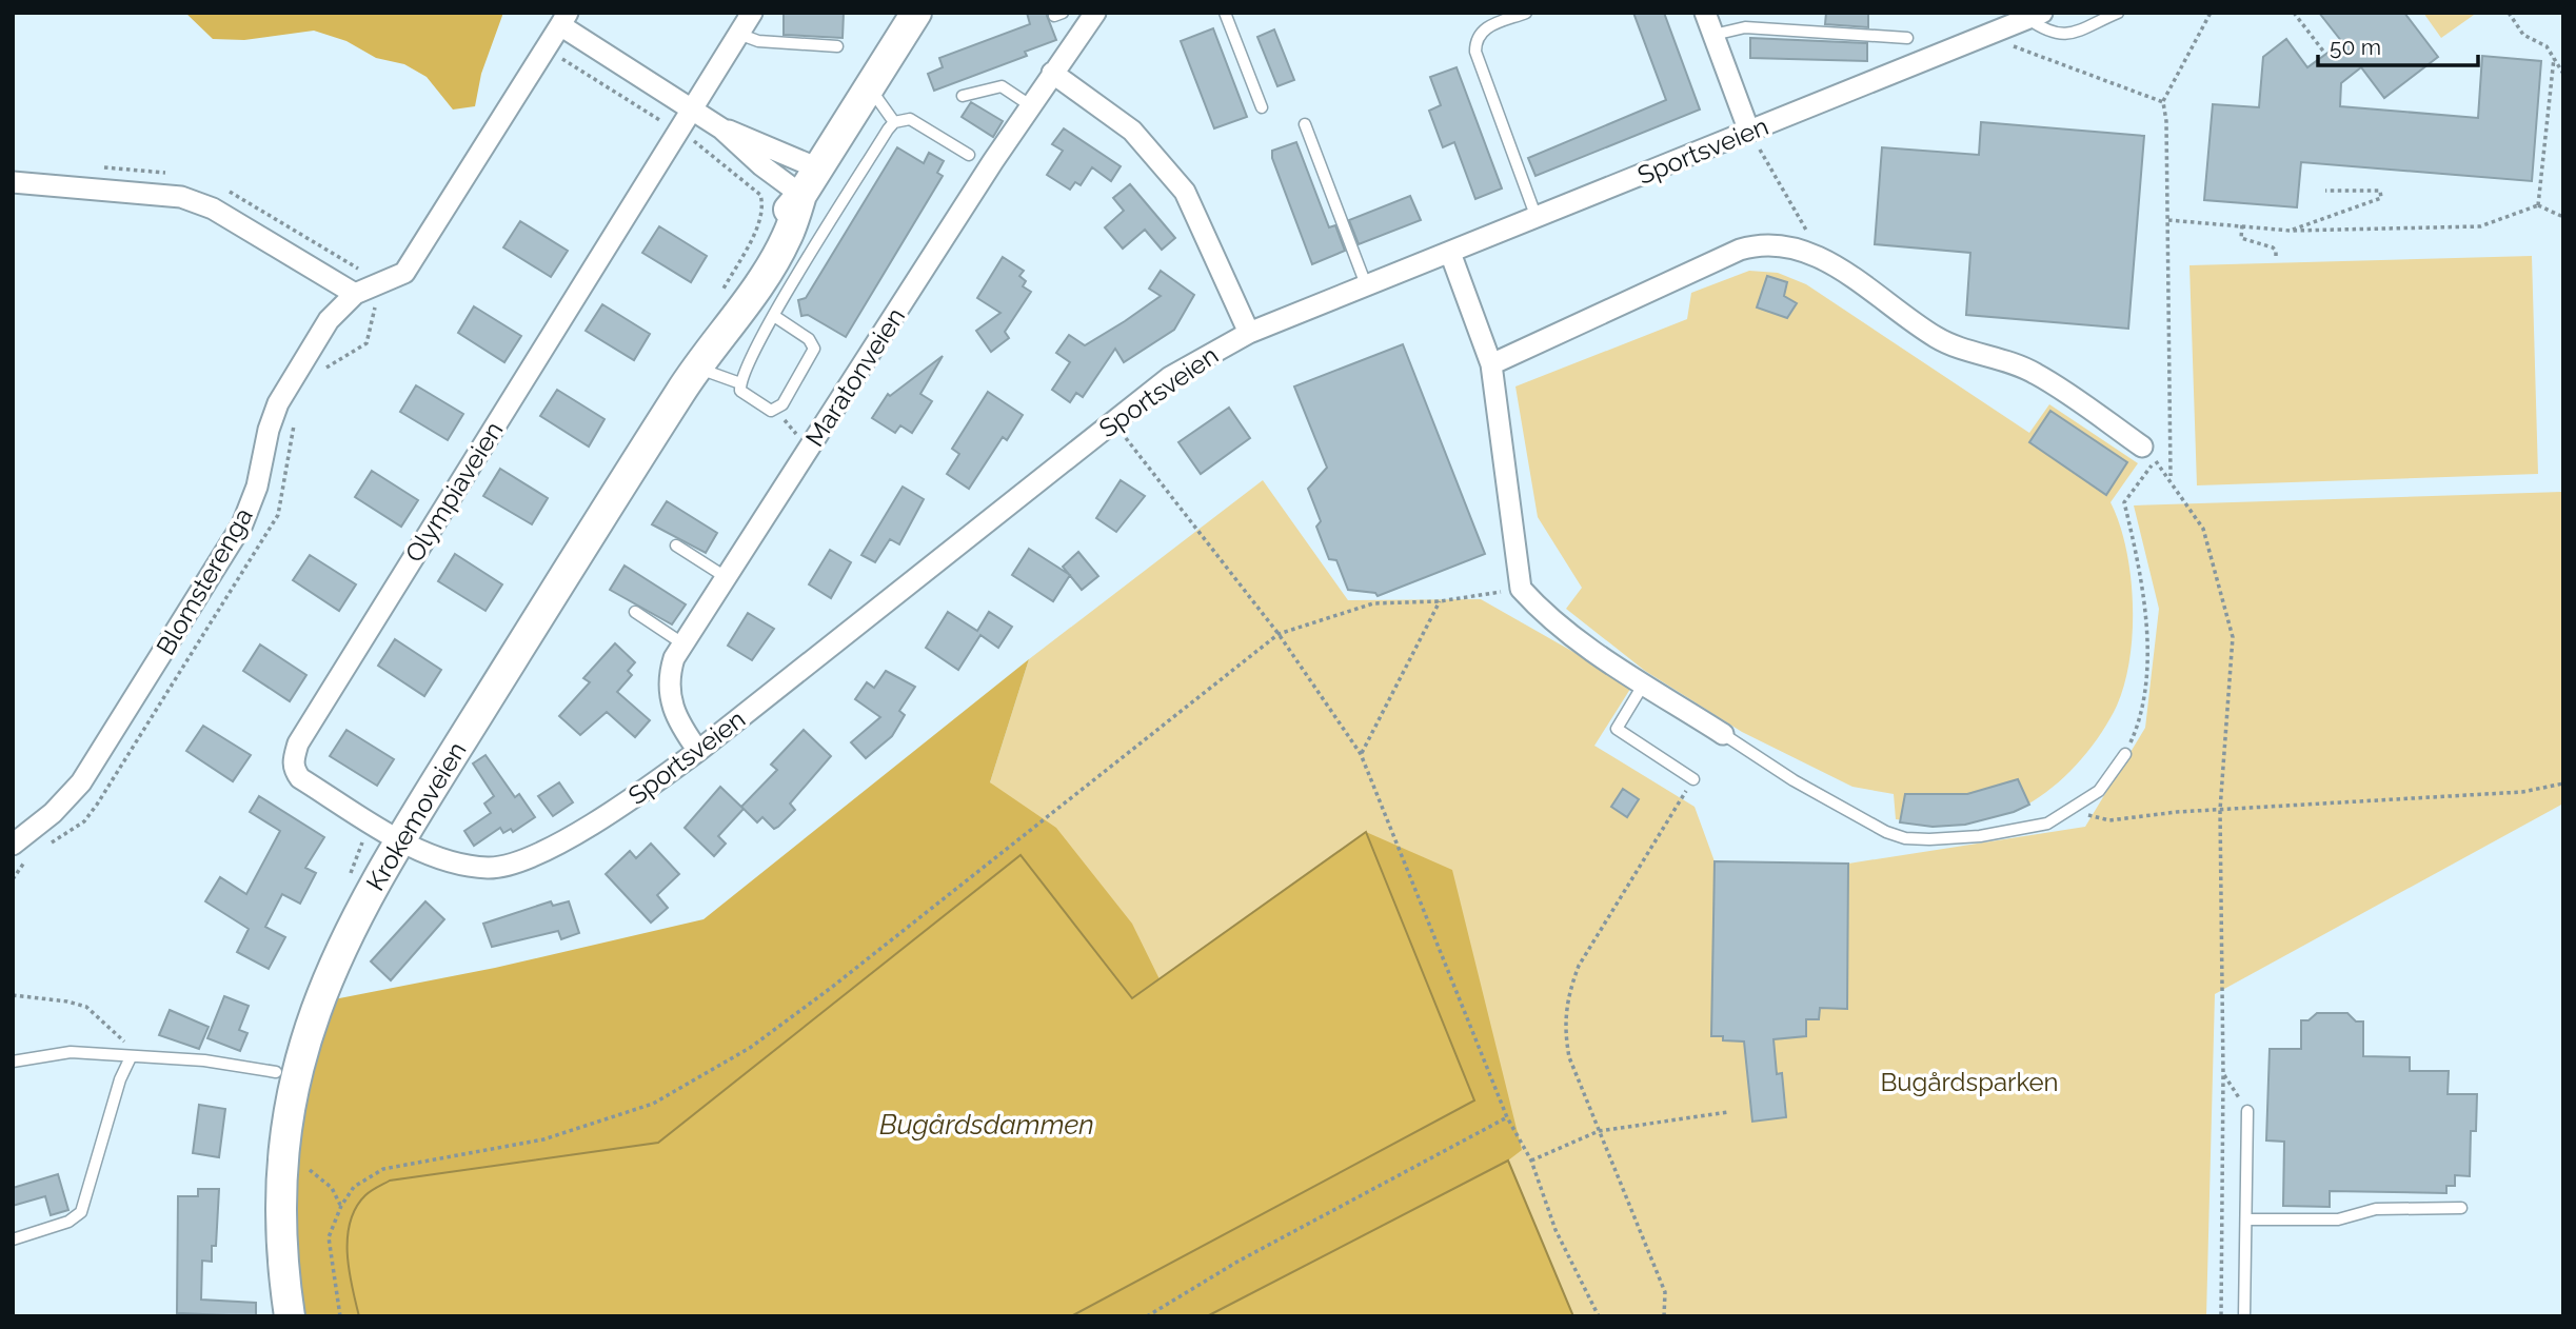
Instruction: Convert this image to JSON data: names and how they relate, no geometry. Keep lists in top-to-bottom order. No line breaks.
{"streets":{"main road":["Krokemoveien"],"street":["Sportsveien","Maratonveien","Olympiaveien","Blomsterenga"]},"crossings":[["Sportsveien","Maratonveien"],["Sportsveien","Olympiaveien"],["Sportsveien","Krokemoveien"],["Olympiaveien","Krokemoveien"]],"water":["Bugårdsdammen"],"parks":["Bugårdsparken"],"scale_bar":"50 m"}
